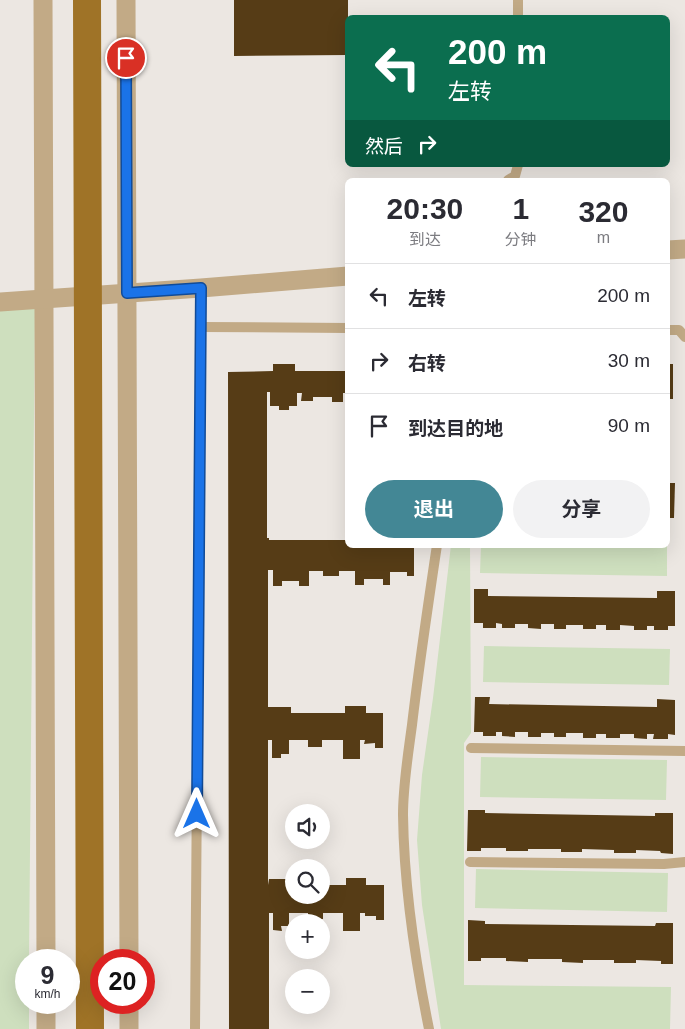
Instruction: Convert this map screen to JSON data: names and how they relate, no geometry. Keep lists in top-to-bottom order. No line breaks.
{"page":{"turn":["200 m","左转"],"then":"然后","eta":["20:30","到达","1","分钟","320","m"],"list":[{"name":"左转","value":"200 m"},{"name":"右转","value":"30 m"},{"name":"到达目的地","value":"90 m"}],"buttons":["退出","分享"],"map_buttons":["+","−"],"speed":"9 km/h","limit":"20"}}
